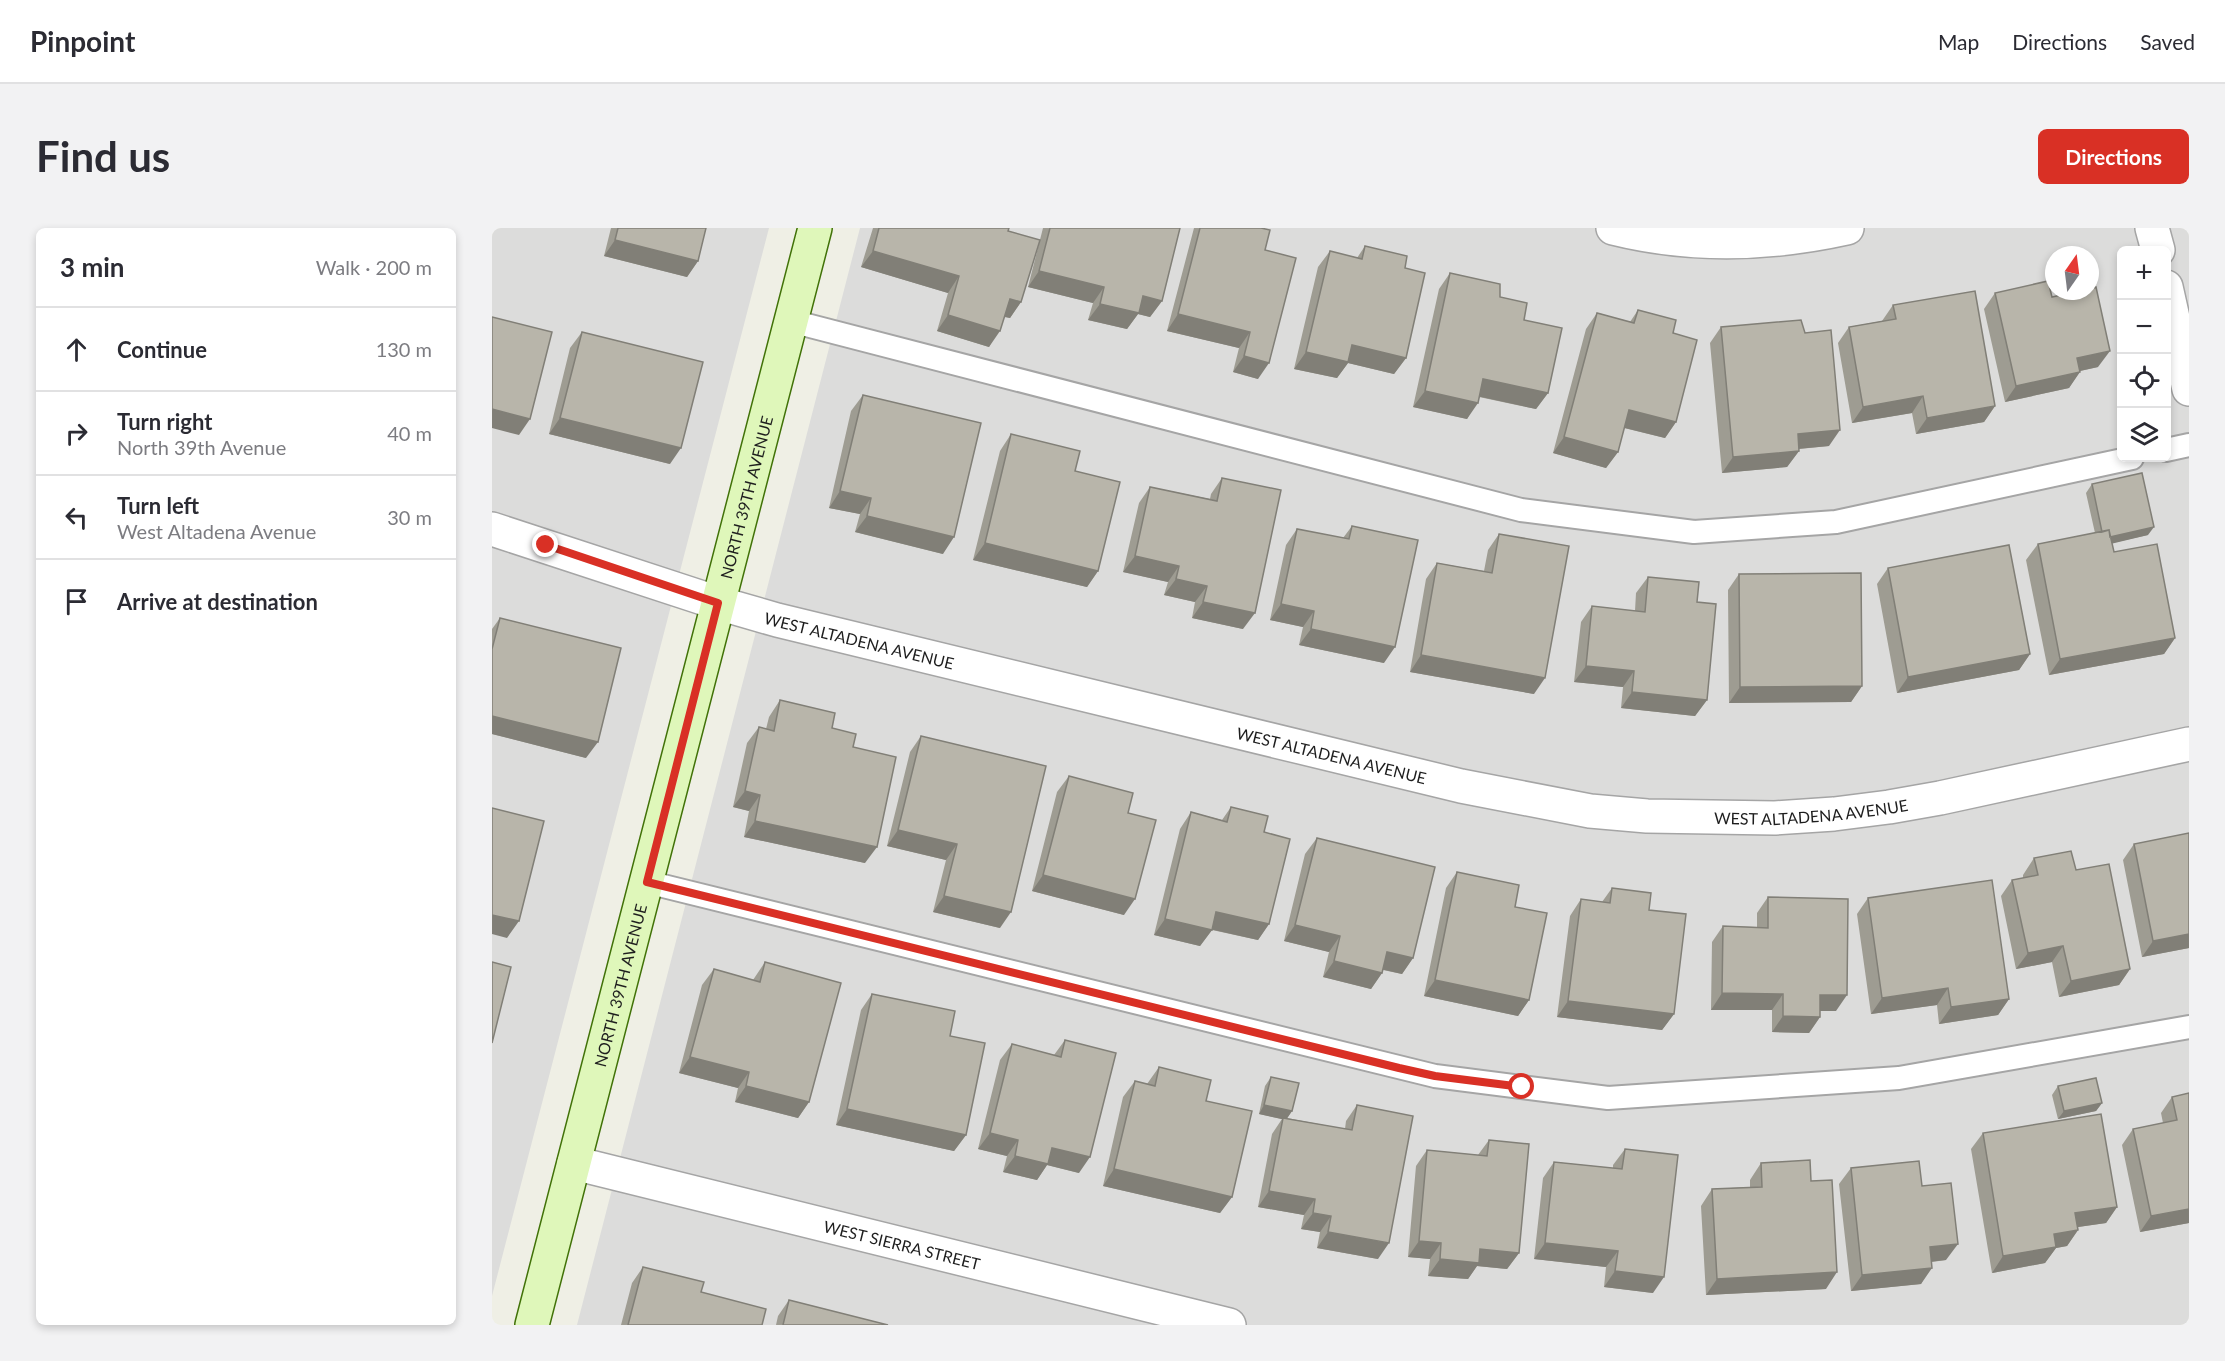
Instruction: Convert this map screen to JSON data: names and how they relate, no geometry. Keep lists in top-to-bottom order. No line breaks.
{"streets":{"street":["NORTH 39TH AVENUE","WEST ALTADENA AVENUE","WEST SIERRA STREET"]},"crossings":[["NORTH 39TH AVENUE","WEST ALTADENA AVENUE"],["NORTH 39TH AVENUE","WEST SIERRA STREET"]],"north":"top","page":{"header":"Pinpoint","nav":["Map","Directions","Saved"],"buttons":"Directions","title":"Find us","heading":["3 min","Walk · 200 m"],"map_buttons":["+","−"],"list":[["Continue","130 m"],["Turn right","North 39th Avenue","40 m"],["Turn left","West Altadena Avenue","30 m"],"Arrive at destination"]}}
